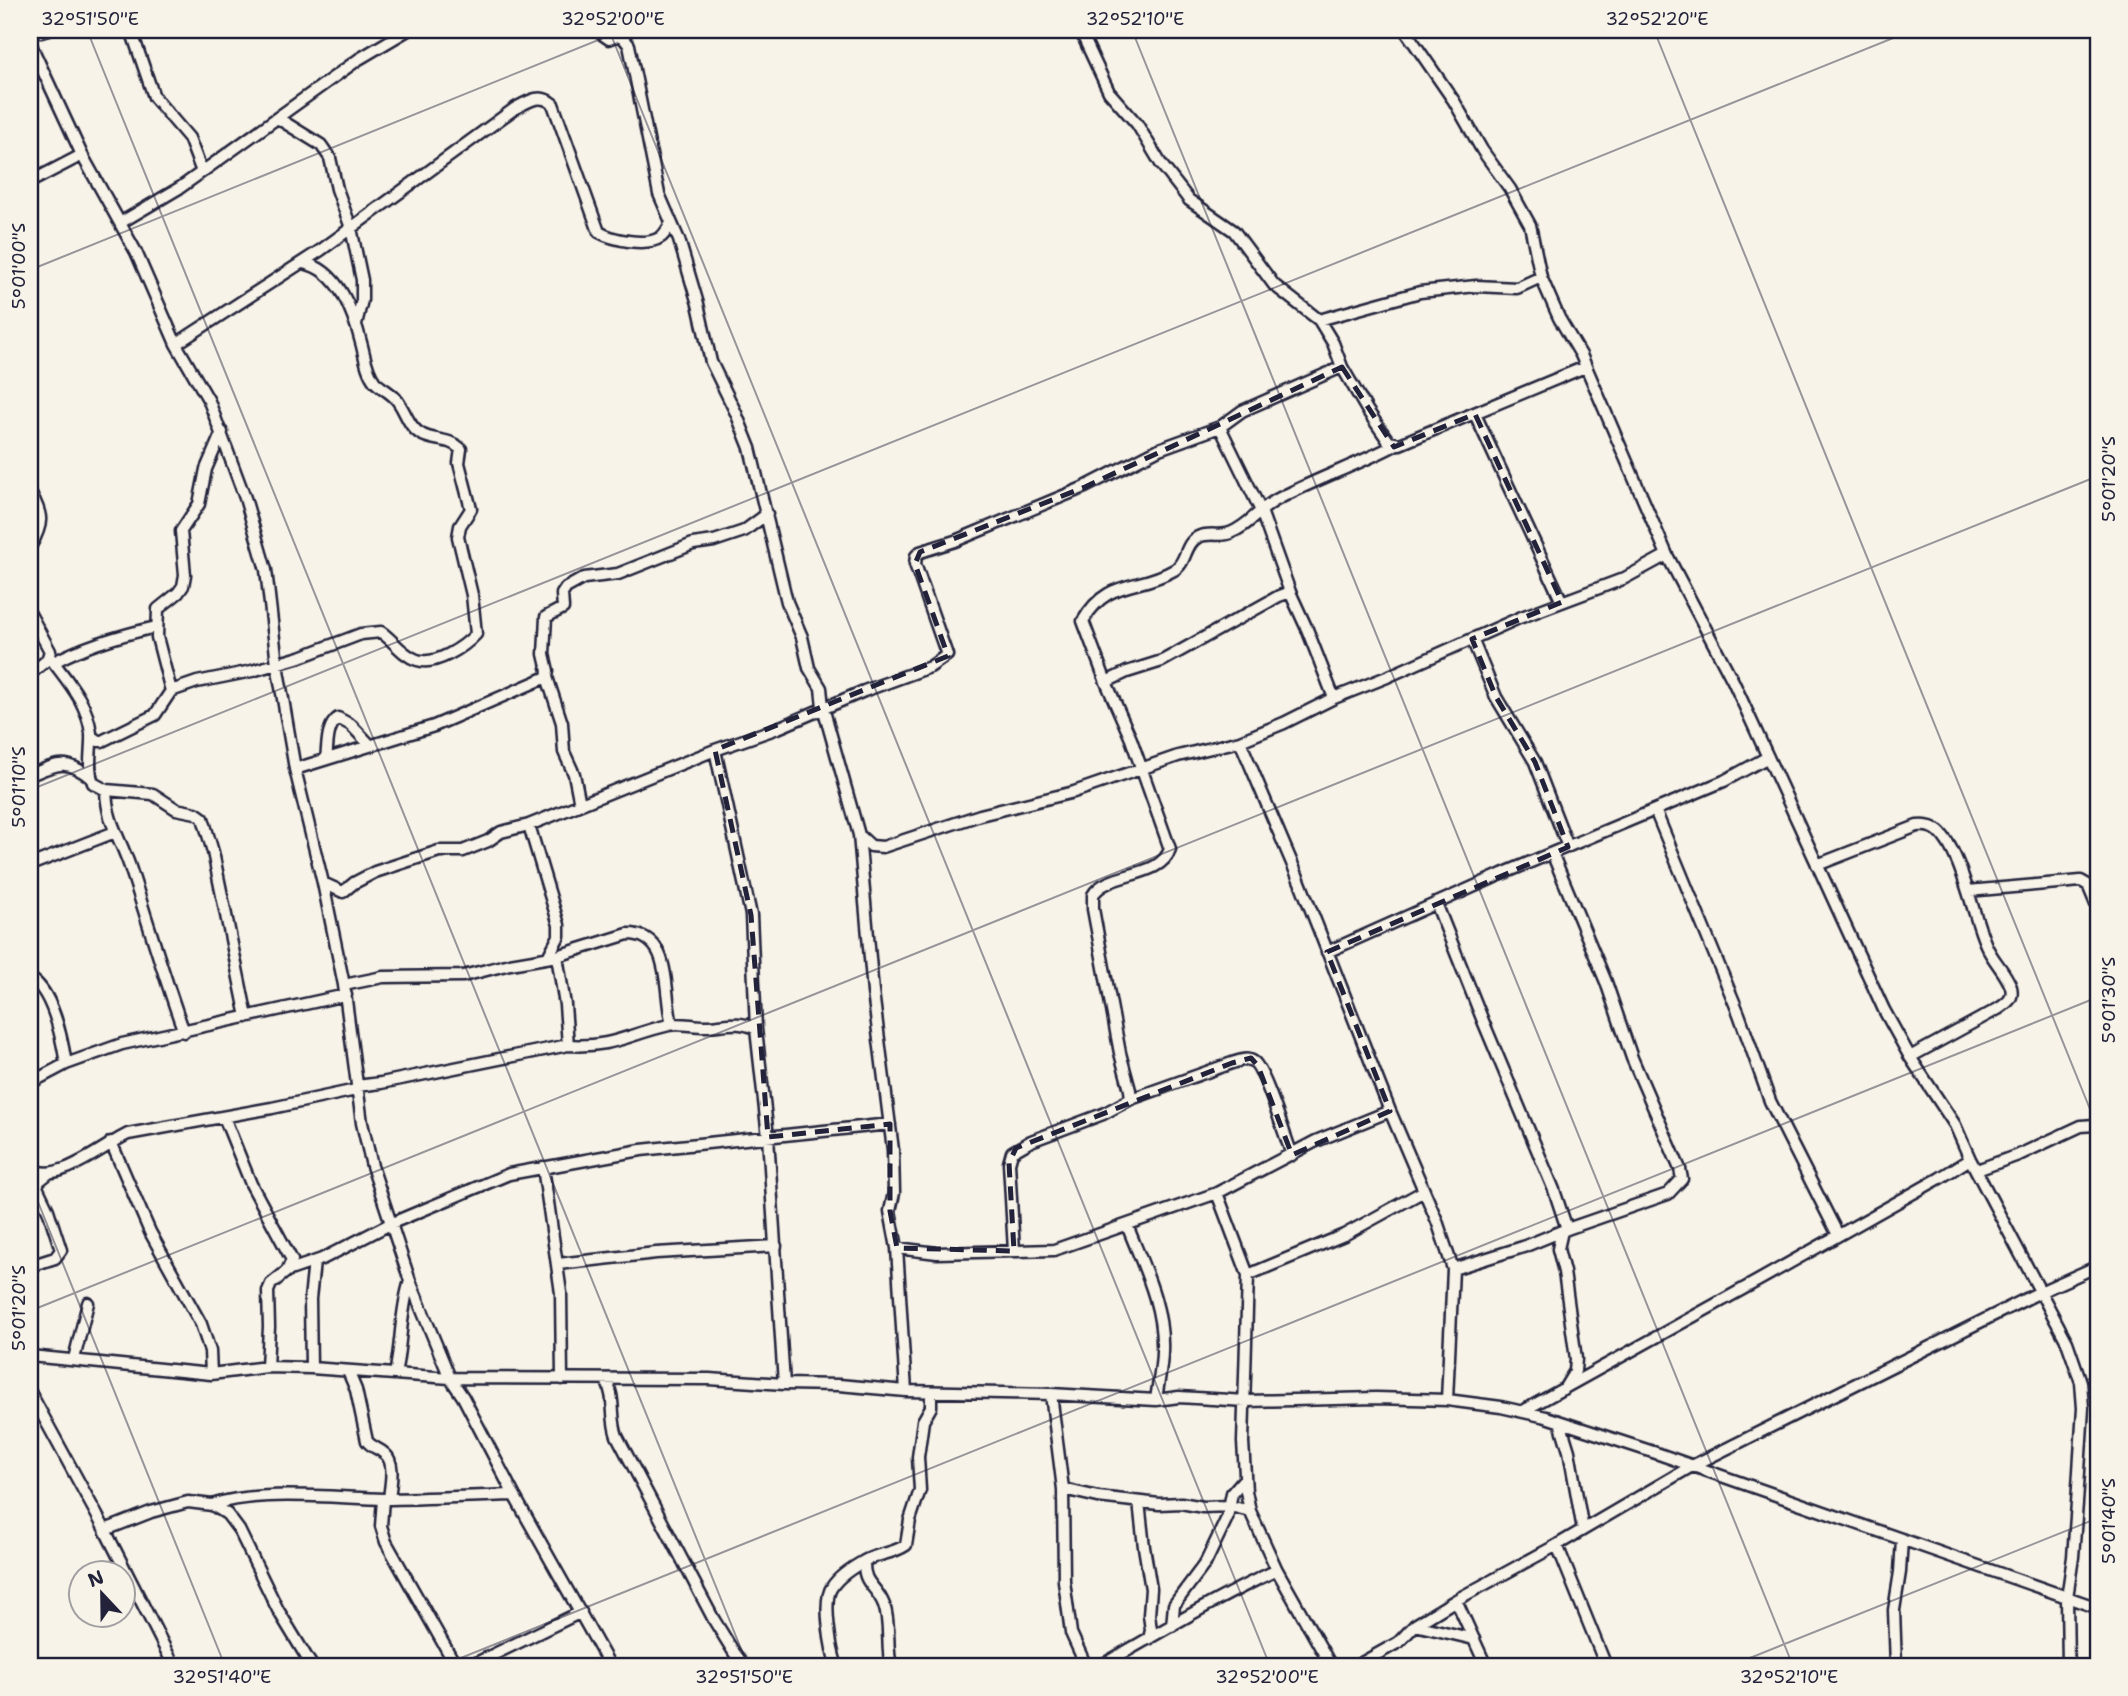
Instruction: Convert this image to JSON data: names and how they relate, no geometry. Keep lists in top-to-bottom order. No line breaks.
{"north":"top","coordinates":["32°51'50\"E","32°52'00\"E","32°52'10\"E","32°52'20\"E","5°01'00\"S","5°01'20\"S","5°01'10\"S","5°01'30\"S","5°01'40\"S","32°51'40\"E"]}
